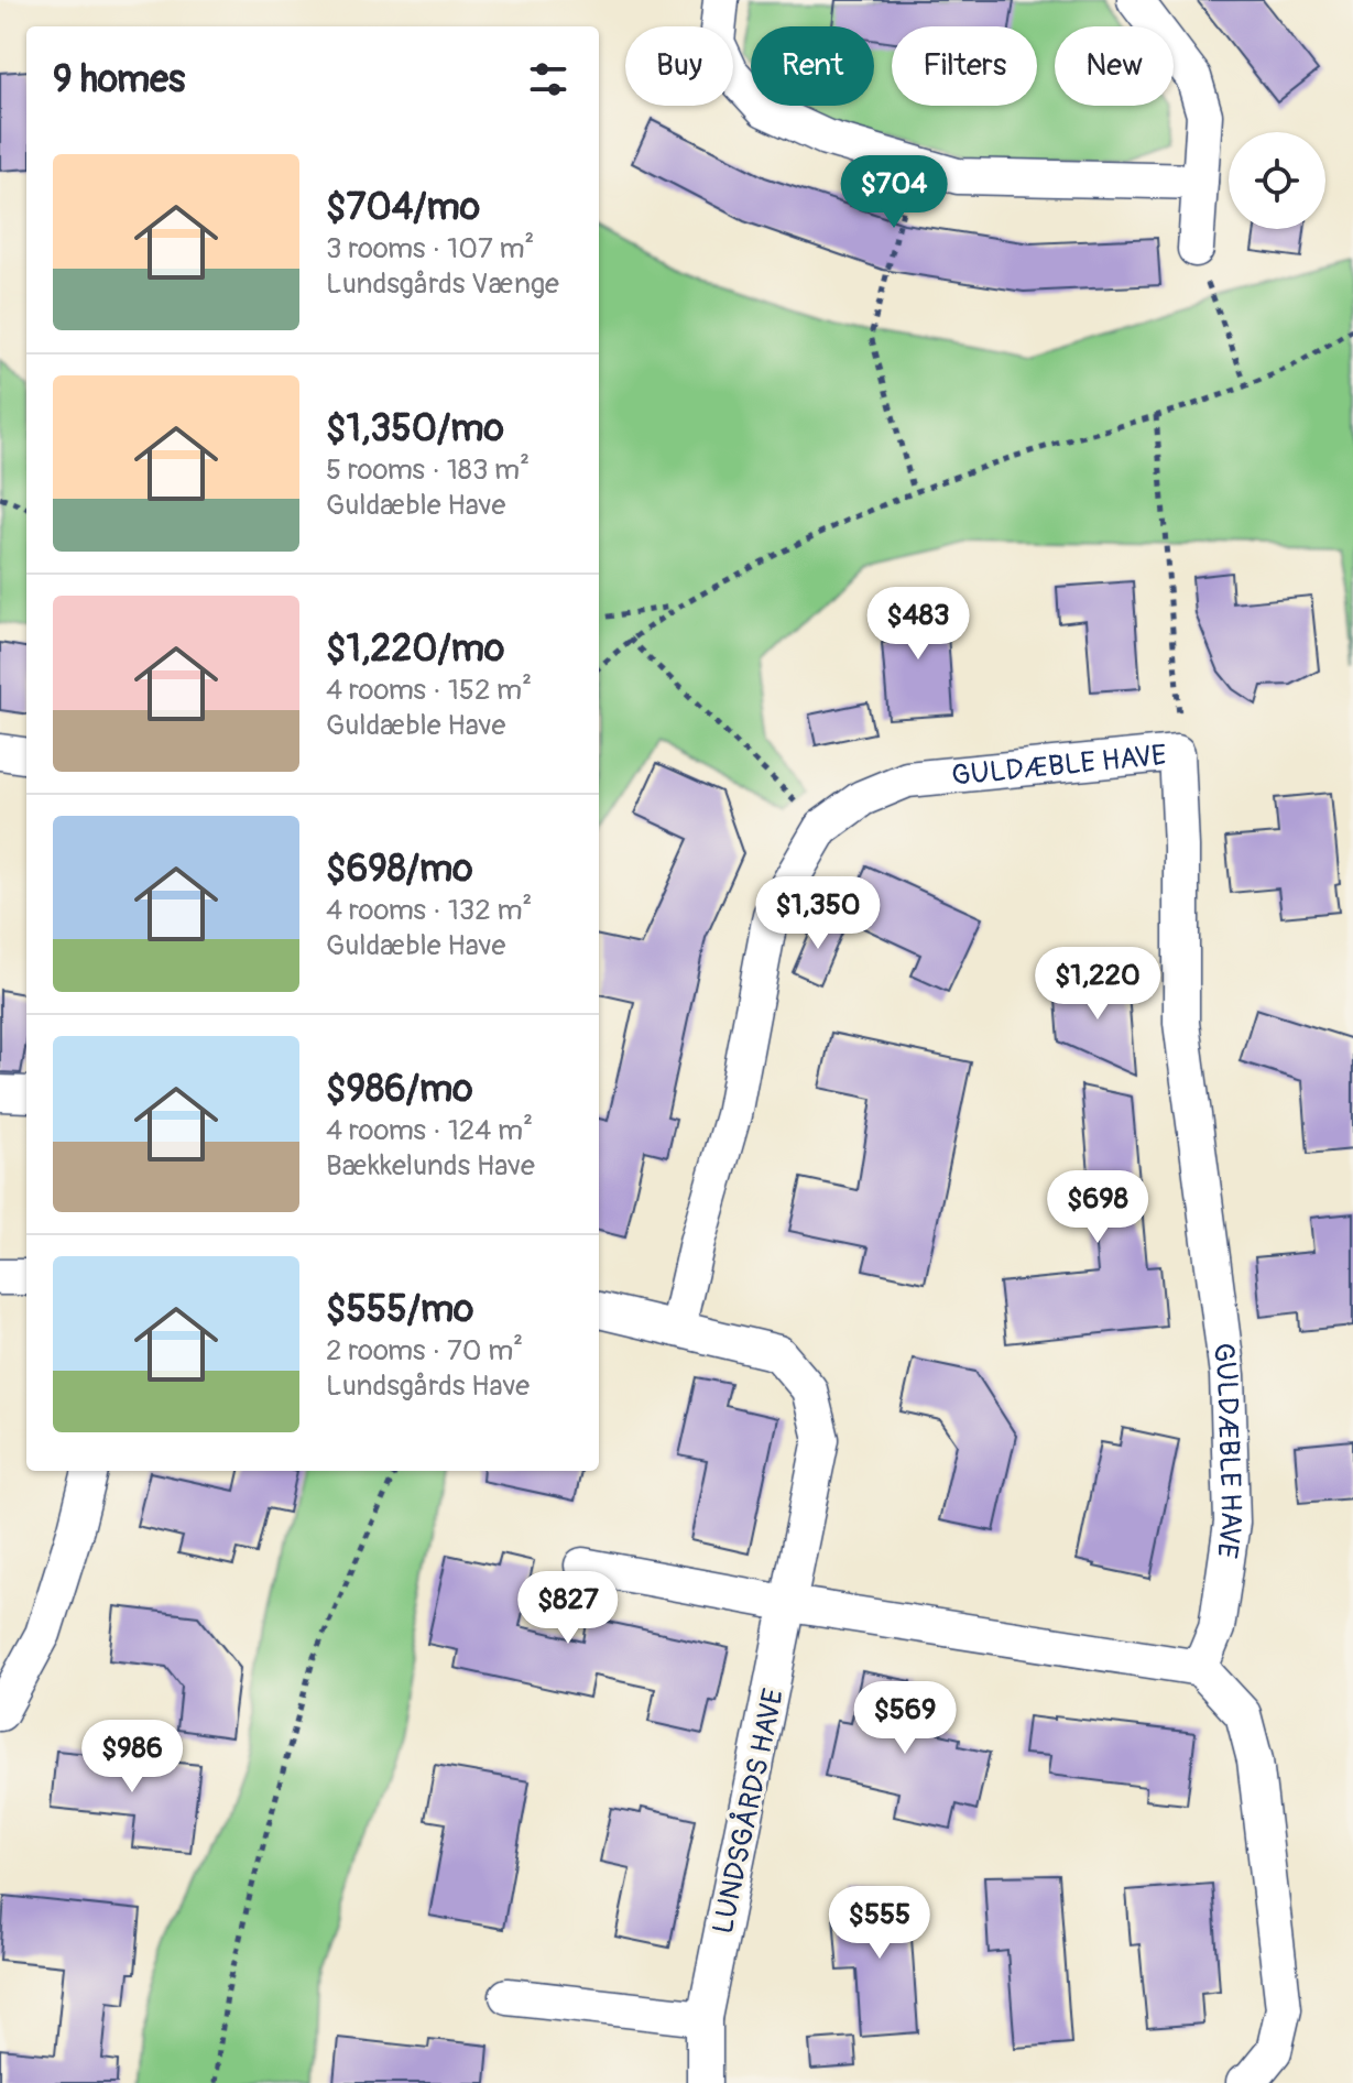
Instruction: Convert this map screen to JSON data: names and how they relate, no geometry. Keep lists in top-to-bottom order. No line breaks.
{"streets":{"street":["GULDÆBLE HAVE","LUNDSGÅRDS HAVE"]},"crossings":[["GULDÆBLE HAVE","LUNDSGÅRDS HAVE"]],"page":{"chip":["Buy","Rent","Filters","New"],"heading":"9 homes","list":[{"name":"$704/mo","note":"3 rooms · 107 m² · Lundsgårds Vænge"},{"name":"$1,350/mo","note":"5 rooms · 183 m² · Guldæble Have"},{"name":"$1,220/mo","note":"4 rooms · 152 m² · Guldæble Have"},{"name":"$698/mo","note":"4 rooms · 132 m² · Guldæble Have"},{"name":"$986/mo","note":"4 rooms · 124 m² · Bækkelunds Have"},{"name":"$555/mo","note":"2 rooms · 70 m² · Lundsgårds Have"}],"price":["$704","$483","$1,350","$1,220","$698","$827","$569","$986","$555"]}}
